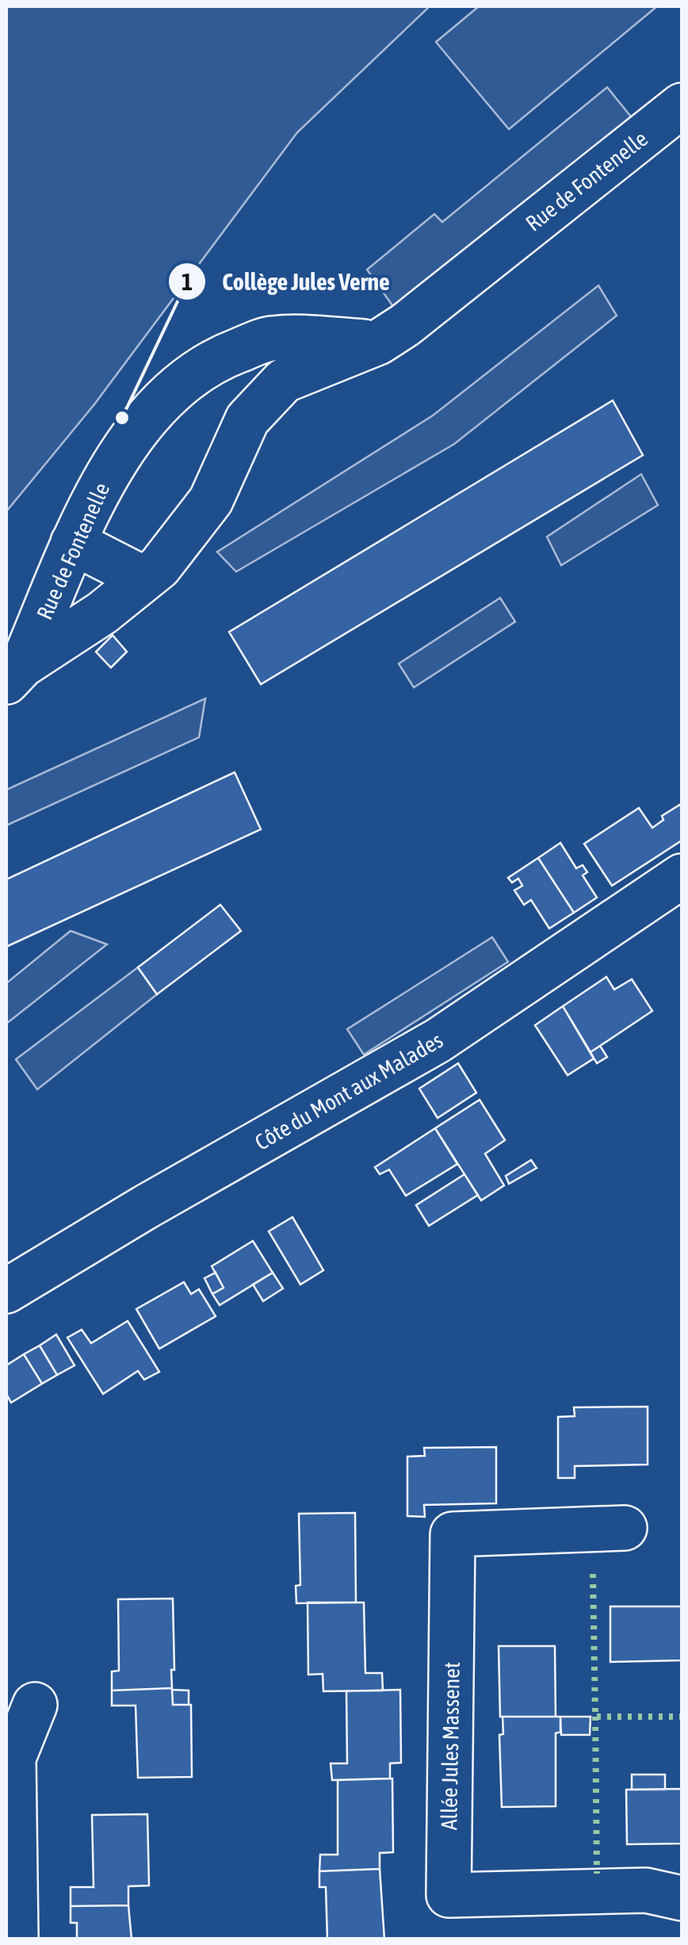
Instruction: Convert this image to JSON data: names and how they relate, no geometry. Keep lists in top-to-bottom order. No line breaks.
{"streets":{"street":["Rue de Fontenelle","Côte du Mont aux Malades","Allée Jules Massenet"]},"places":["Collège Jules Verne"]}
